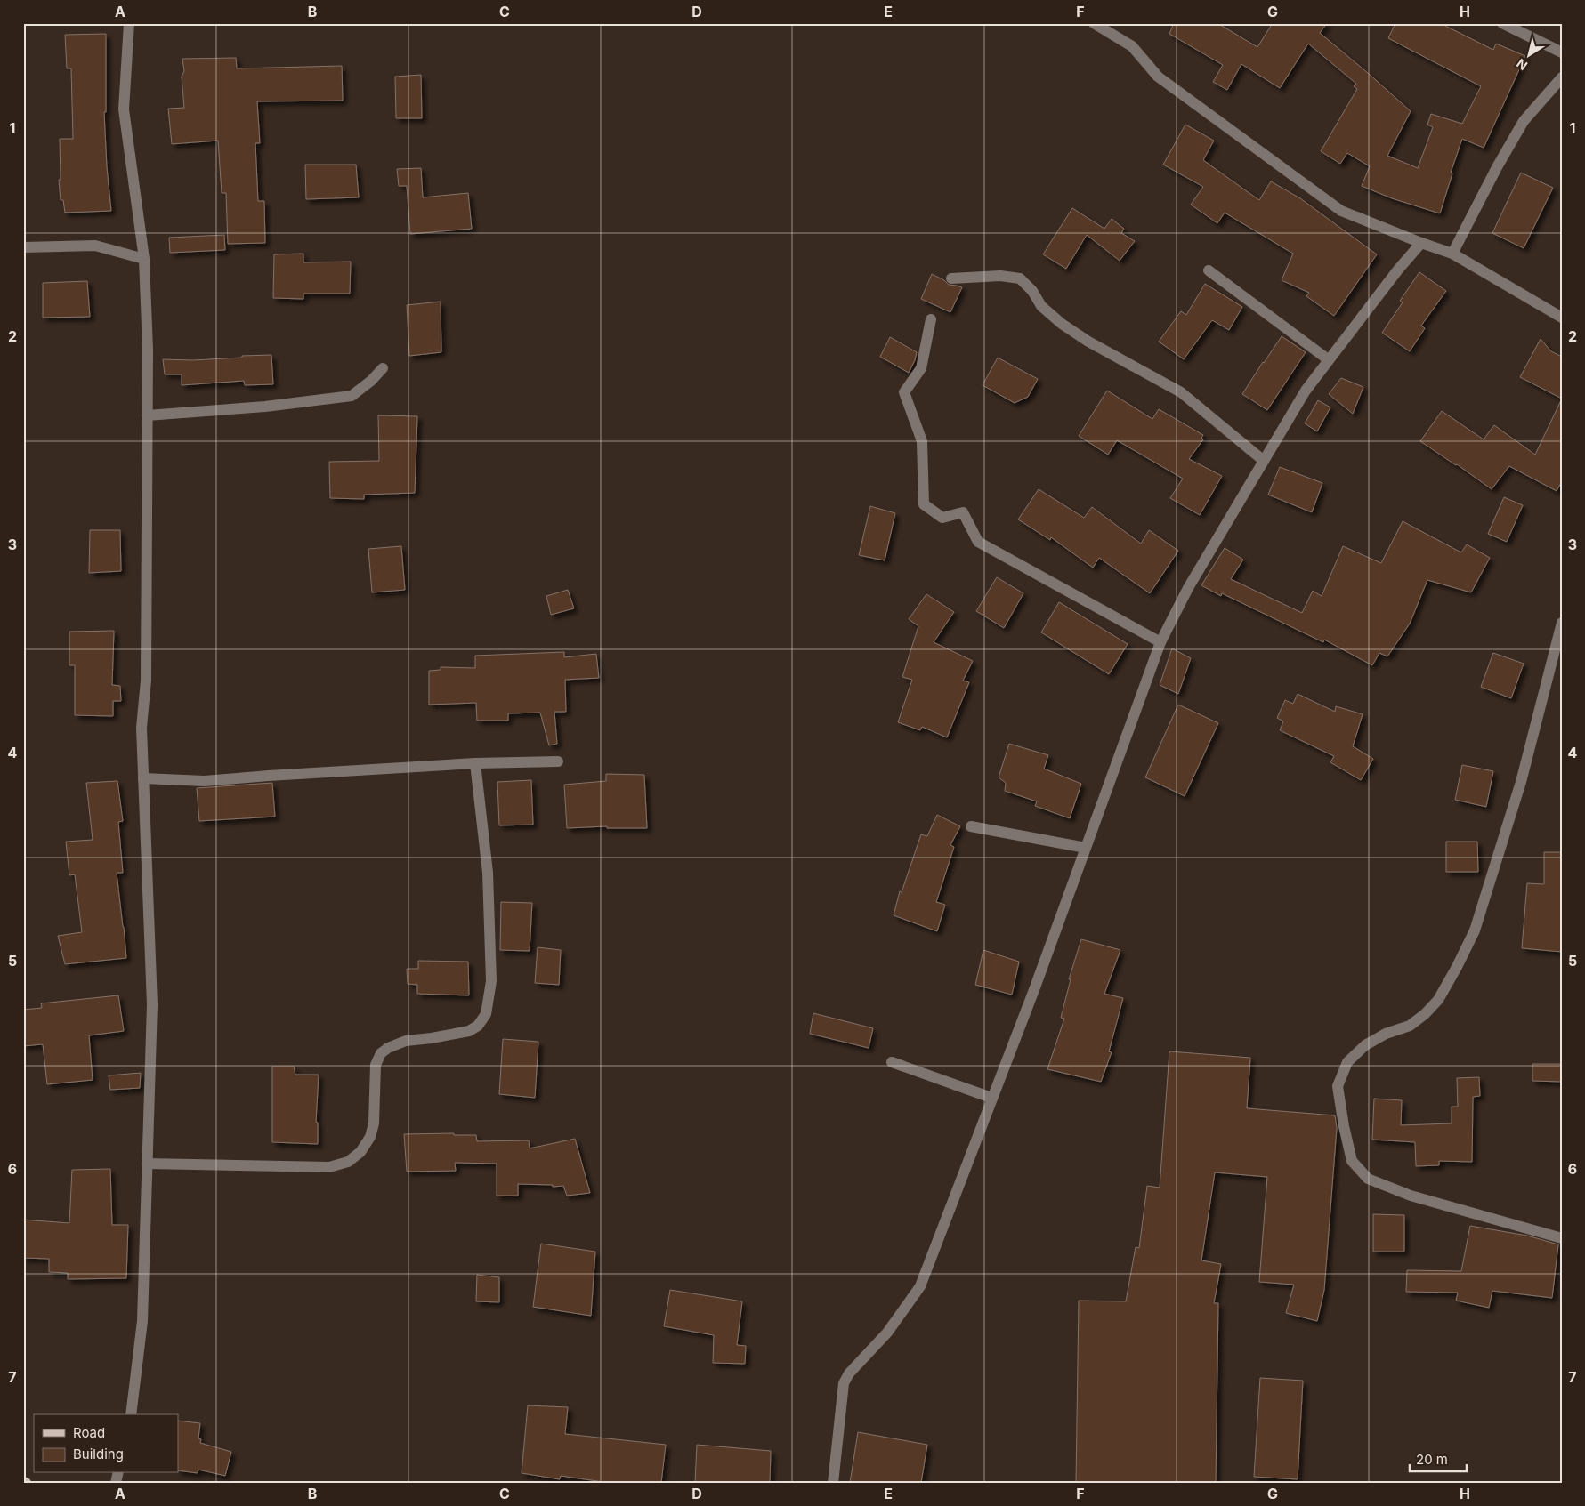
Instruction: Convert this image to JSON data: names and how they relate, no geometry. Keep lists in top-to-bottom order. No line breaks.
{"legend":["Road","Building"],"scale_bar":"20 m","north":"bottom left","grid":{"columns":["A","B","C","D","E","F","G","H"],"rows":["1","2","3","4","5","6","7"]}}
